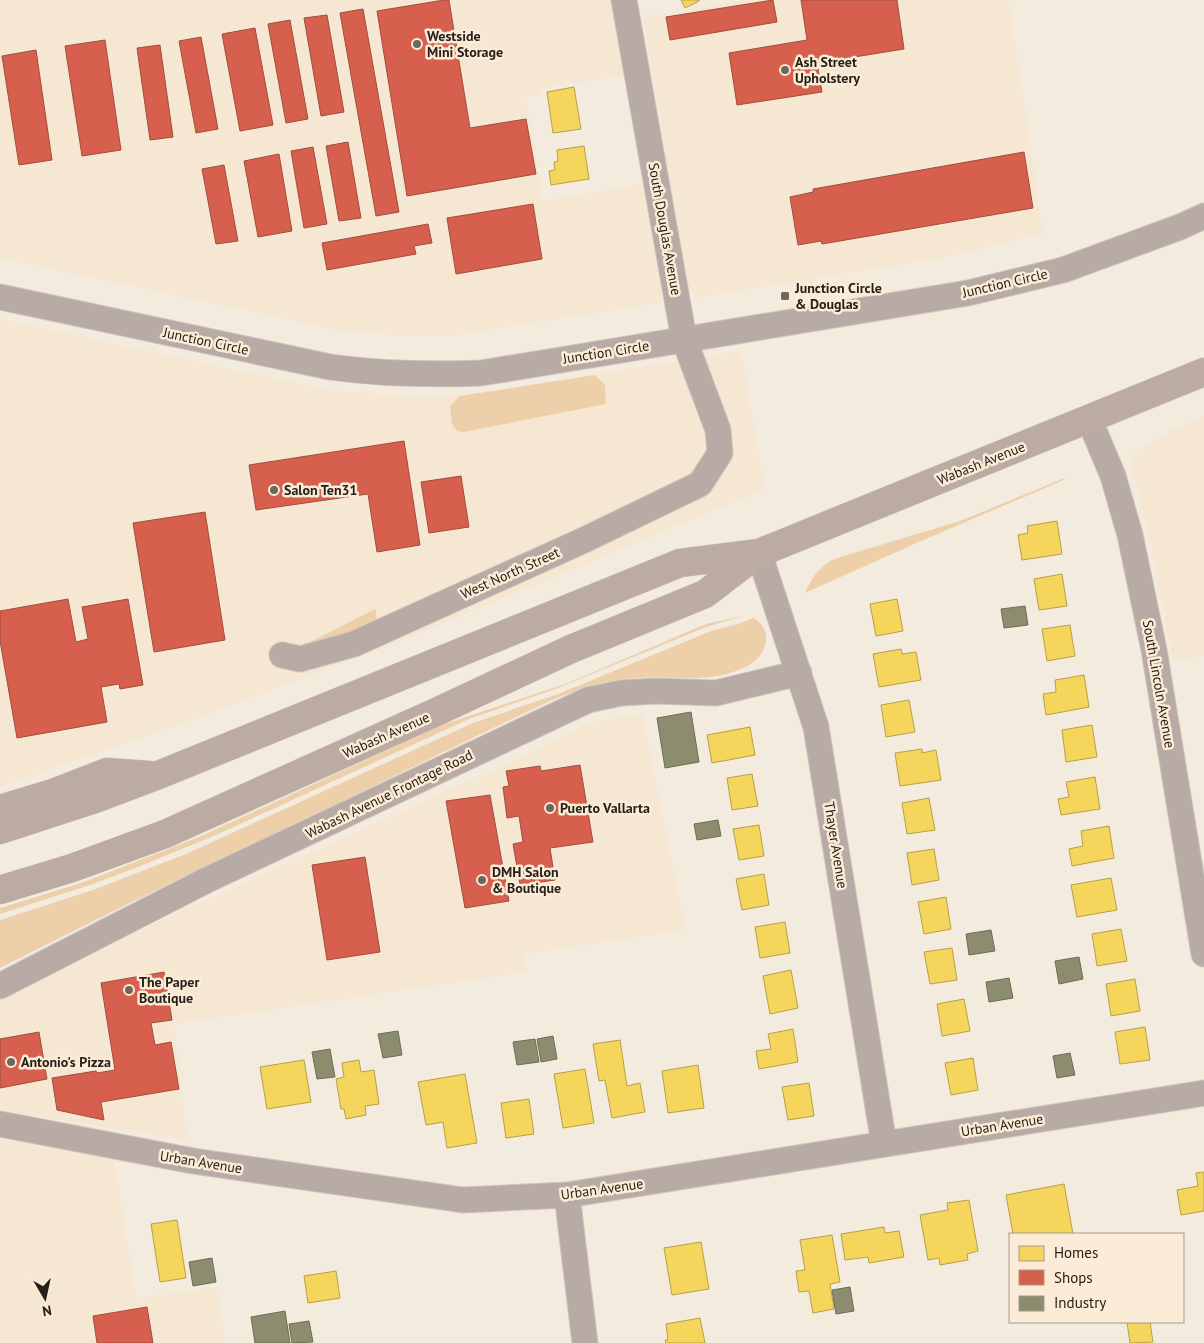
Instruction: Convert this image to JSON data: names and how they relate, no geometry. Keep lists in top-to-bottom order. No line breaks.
{"streets":{"main road":["Wabash Avenue"],"street":["South Douglas Avenue","Junction Circle","West North Street","South Lincoln Avenue","Wabash Avenue Frontage Road","Thayer Avenue","Urban Avenue"]},"crossings":[["South Douglas Avenue","Junction Circle"],["South Douglas Avenue","West North Street"],["Wabash Avenue","South Lincoln Avenue"],["Wabash Avenue","Thayer Avenue"],["Wabash Avenue Frontage Road","Thayer Avenue"],["Thayer Avenue","Urban Avenue"]],"places":{"other":["Westside Mini Storage","Ash Street Upholstery","Salon Ten31","Puerto Vallarta","DMH Salon & Boutique","The Paper Boutique","Antonio's Pizza"],"transit":["Junction Circle & Douglas"]},"legend":["Homes","Shops","Industry"],"north":"bottom"}
